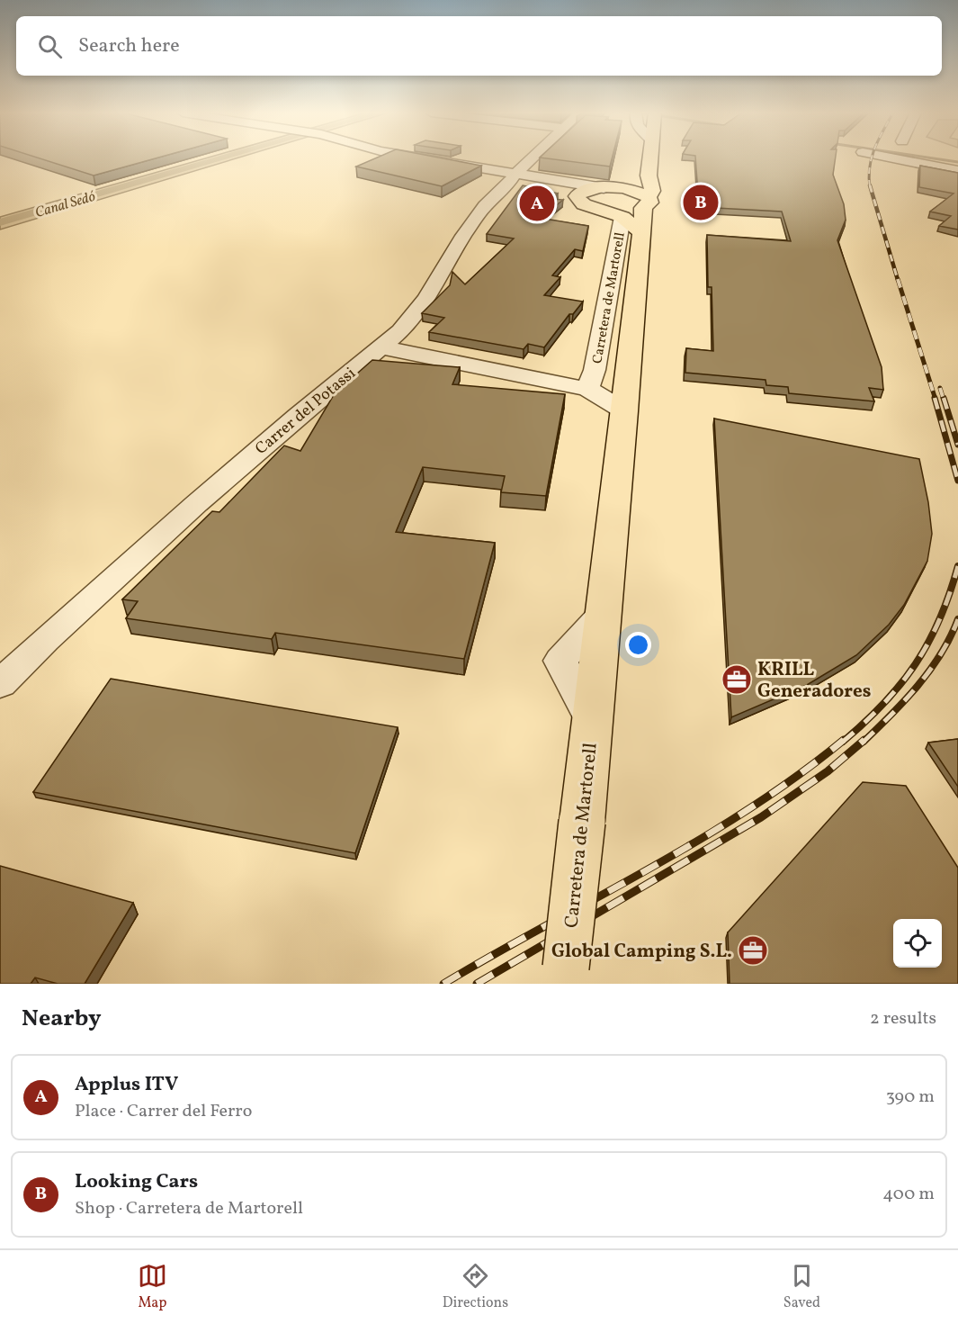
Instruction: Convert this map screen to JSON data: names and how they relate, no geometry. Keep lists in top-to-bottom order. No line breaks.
{"streets":{"main road":["Carretera de Martorell"],"street":["Carrer del Potassi"]},"water":["Canal Sedó"],"places":{"office":["KRILL Generadores","Global Camping S.L."]},"page":{"search":"Search here","pins":["B","A"],"heading":["Nearby","2 results"],"list":[{"mark":"A","name":"Applus ITV","note":"Place · Carrer del Ferro","value":"390 m"},{"mark":"B","name":"Looking Cars","note":"Shop · Carretera de Martorell","value":"400 m"}],"nav":["Map","Directions","Saved"]}}
